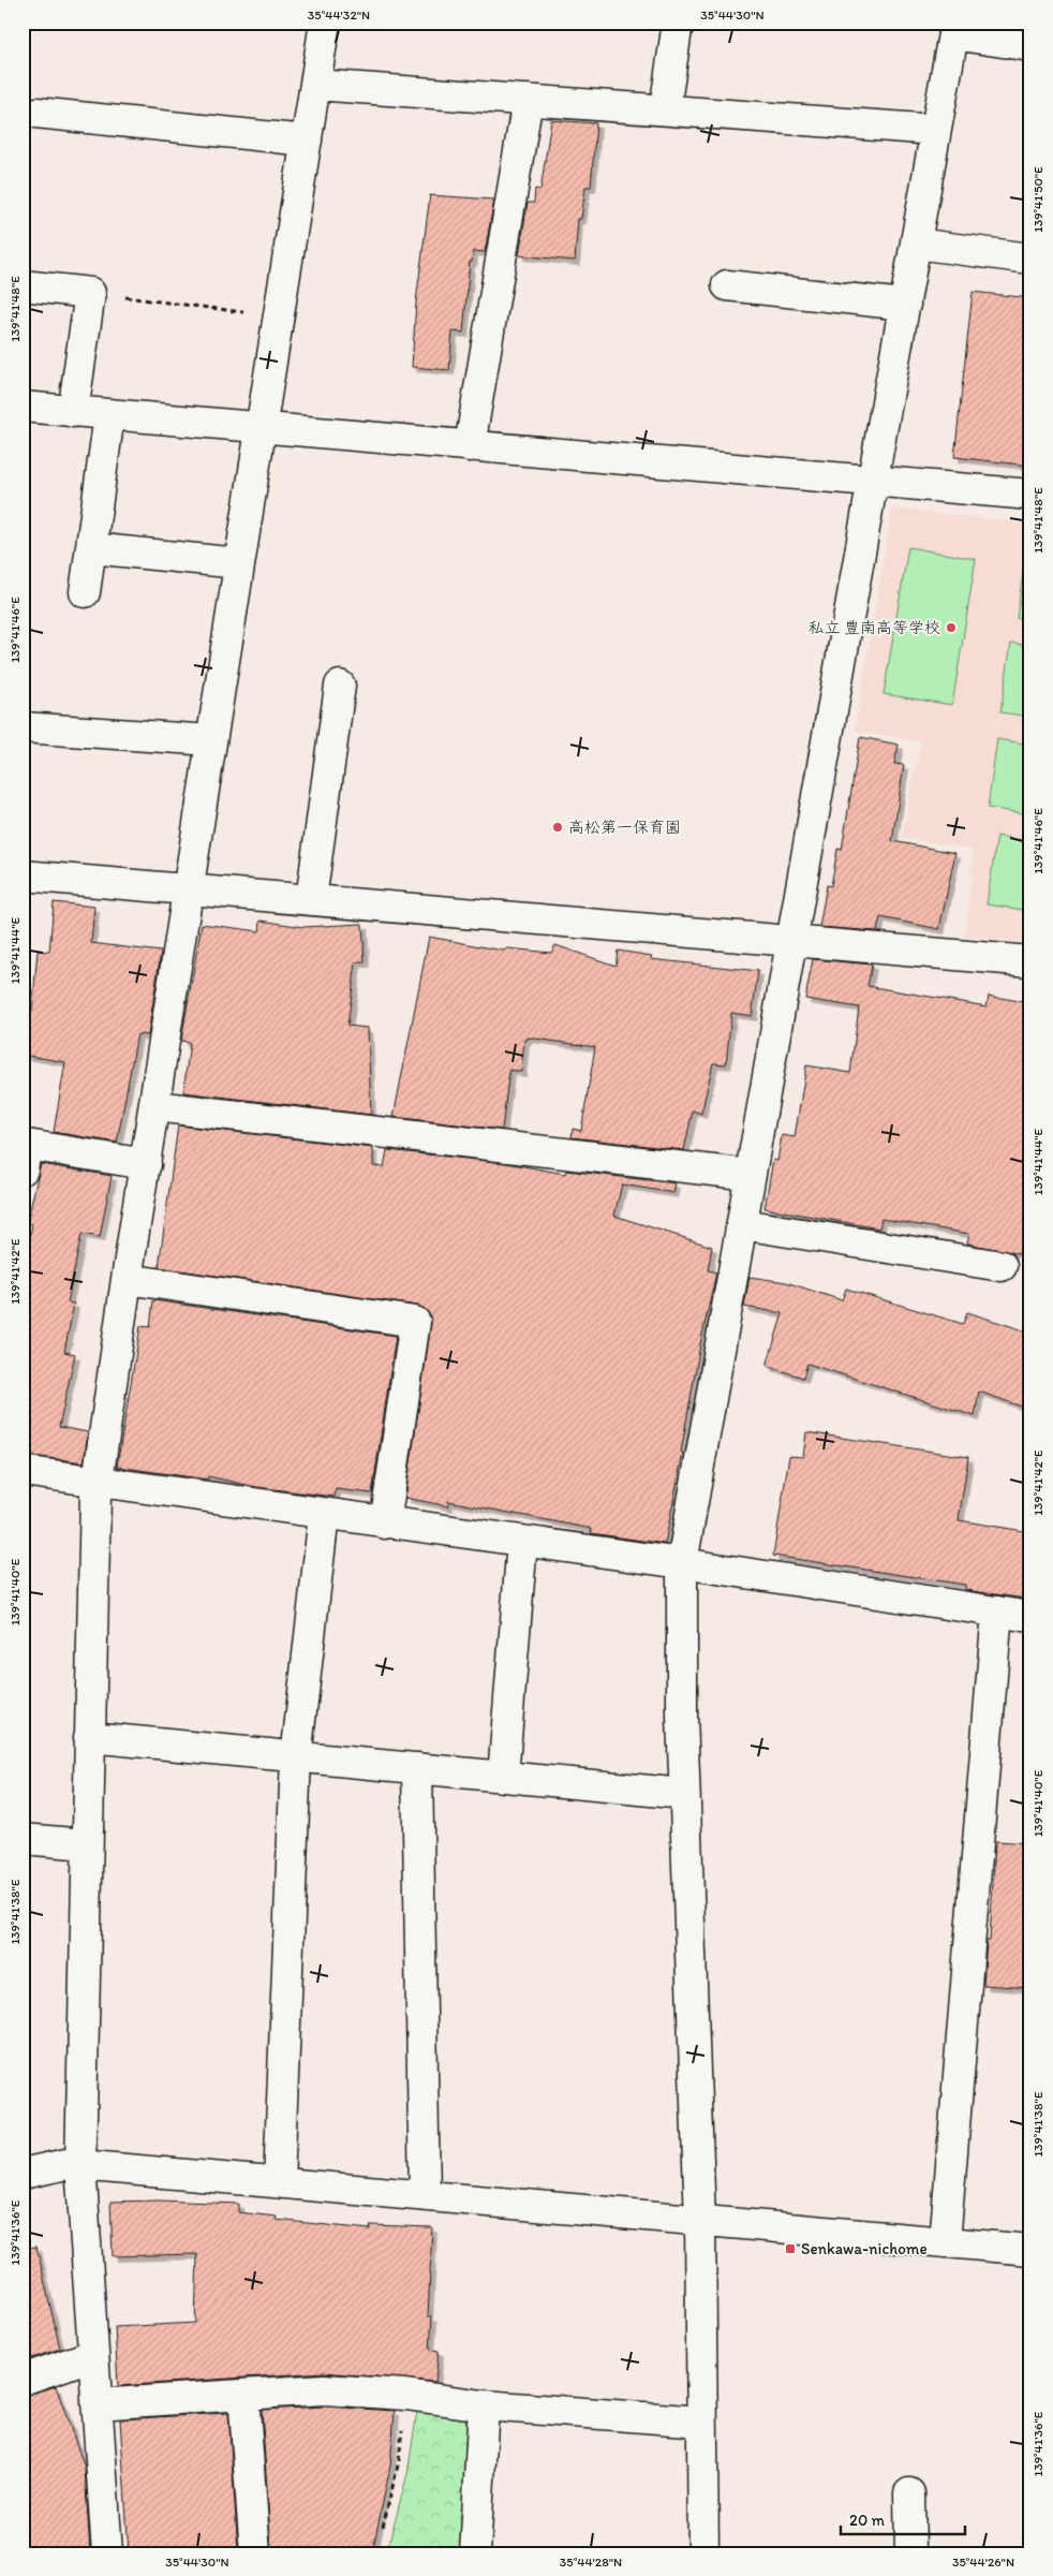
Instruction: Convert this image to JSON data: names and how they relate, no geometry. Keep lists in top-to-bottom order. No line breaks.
{"places":{"other":["私立 豊南高等学校","高松第一保育園"],"transit":["Senkawa-nichome"]},"scale_bar":"20 m","coordinates":["35°44'32\"N","35°44'30\"N","139°41'50\"E","139°41'48\"E","139°41'46\"E","139°41'44\"E","139°41'42\"E","139°41'40\"E","139°41'38\"E","139°41'36\"E","35°44'28\"N","35°44'26\"N"]}
